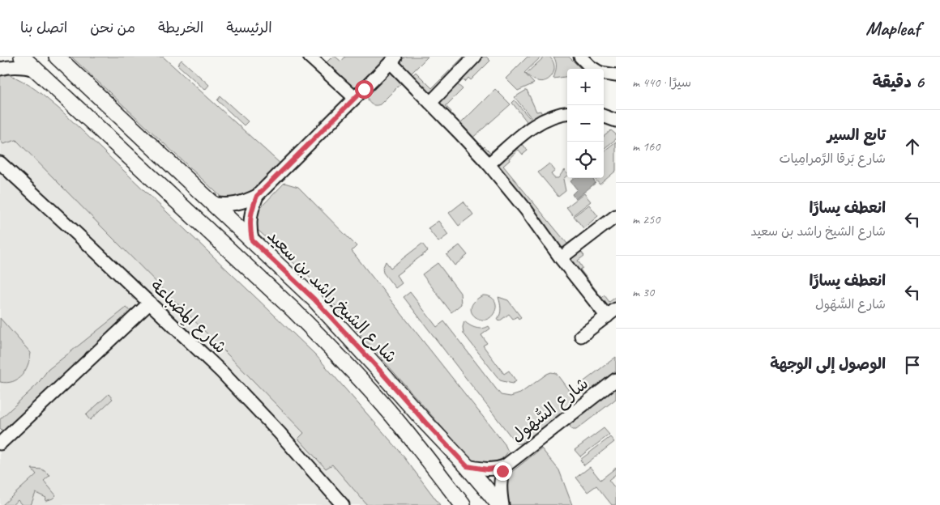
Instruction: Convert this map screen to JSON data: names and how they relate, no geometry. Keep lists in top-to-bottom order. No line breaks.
{"streets":{"main road":["شارع الشيخ راشد بن سعيد"],"street":["شارع المِضباعة","شارع السُّهُول"]},"crossings":[["شارع الشيخ راشد بن سعيد","شارع السُّهُول"]],"page":{"header":"Mapleaf","nav":["الرئيسية","الخريطة","من نحن","اتصل بنا"],"heading":["6 دقيقة","سيرًا · 440 m"],"map_buttons":["+","−"],"list":[["تابع السير","شارع بَرقا الرَّمرامِيات","160 m"],["انعطف يسارًا","شارع الشيخ راشد بن سعيد","250 m"],["انعطف يسارًا","شارع السُّهُول","30 m"],"الوصول إلى الوجهة"]}}
